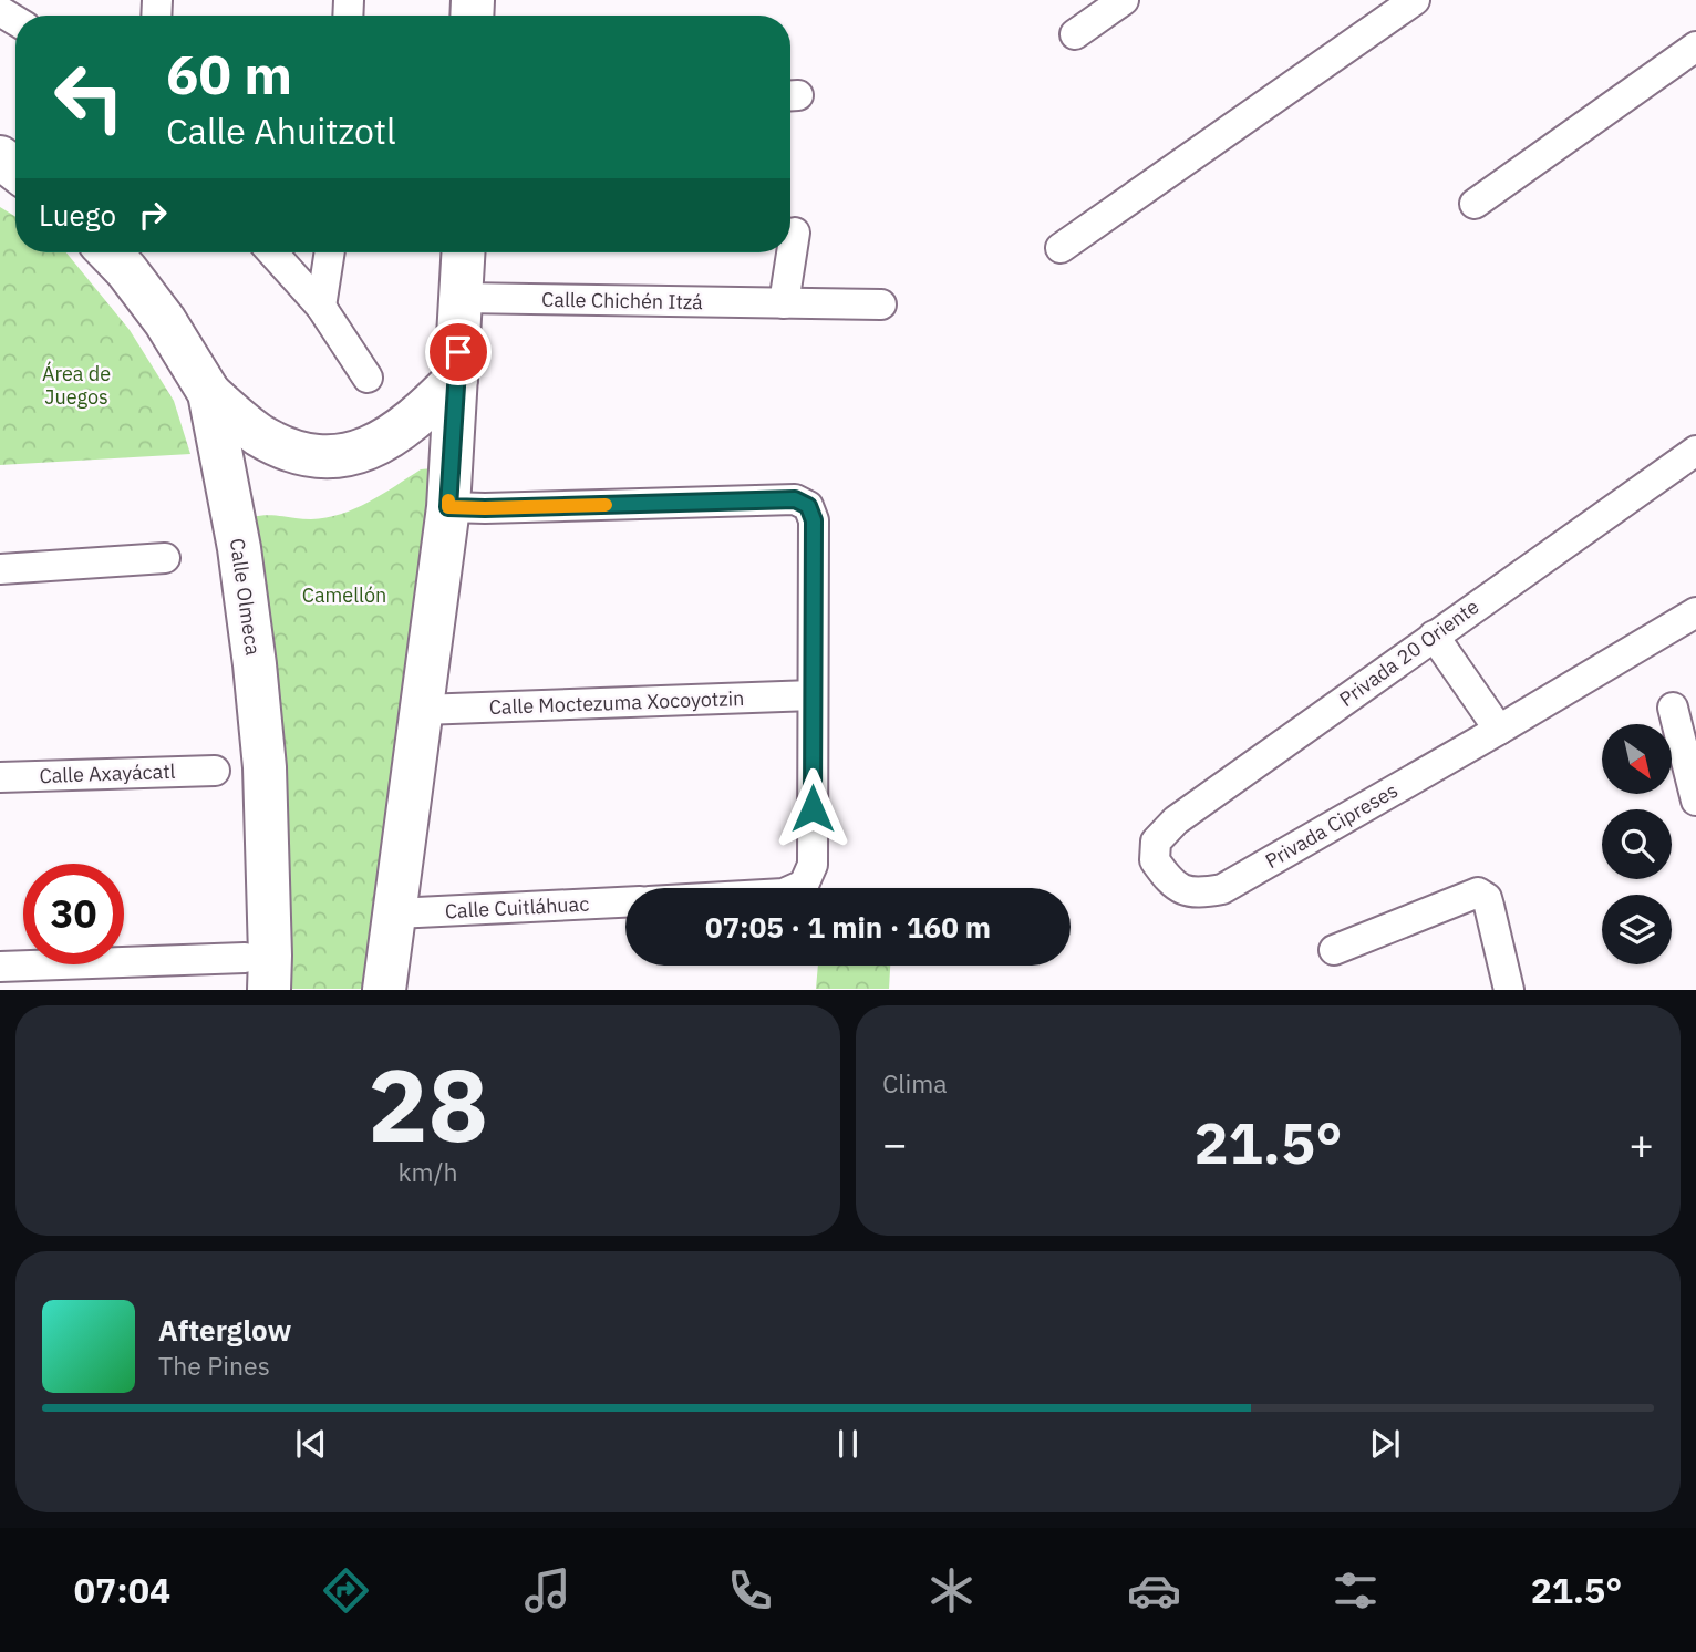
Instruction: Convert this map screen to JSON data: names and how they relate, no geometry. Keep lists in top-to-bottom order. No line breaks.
{"streets":{"street":["Calle Chichén Itzá","Calle Olmeca","Privada 20 Oriente","Calle Moctezuma Xocoyotzin","Calle Axayácatl","Privada Cipreses","Calle Cuitláhuac"]},"crossings":[["Privada 20 Oriente","Privada Cipreses"]],"parks":["Área de Juegos","Camellón"],"north":"bottom right","page":{"turn":["60 m","Calle Ahuitzotl"],"then":"Luego","limit":"30","trip":"07:05 · 1 min · 160 m","tile":[["28","km/h"],"Clima"],"heat":["−","21.5°","+"],"song":["Afterglow","The Pines"],"tabs":["07:04","21.5°"]}}
